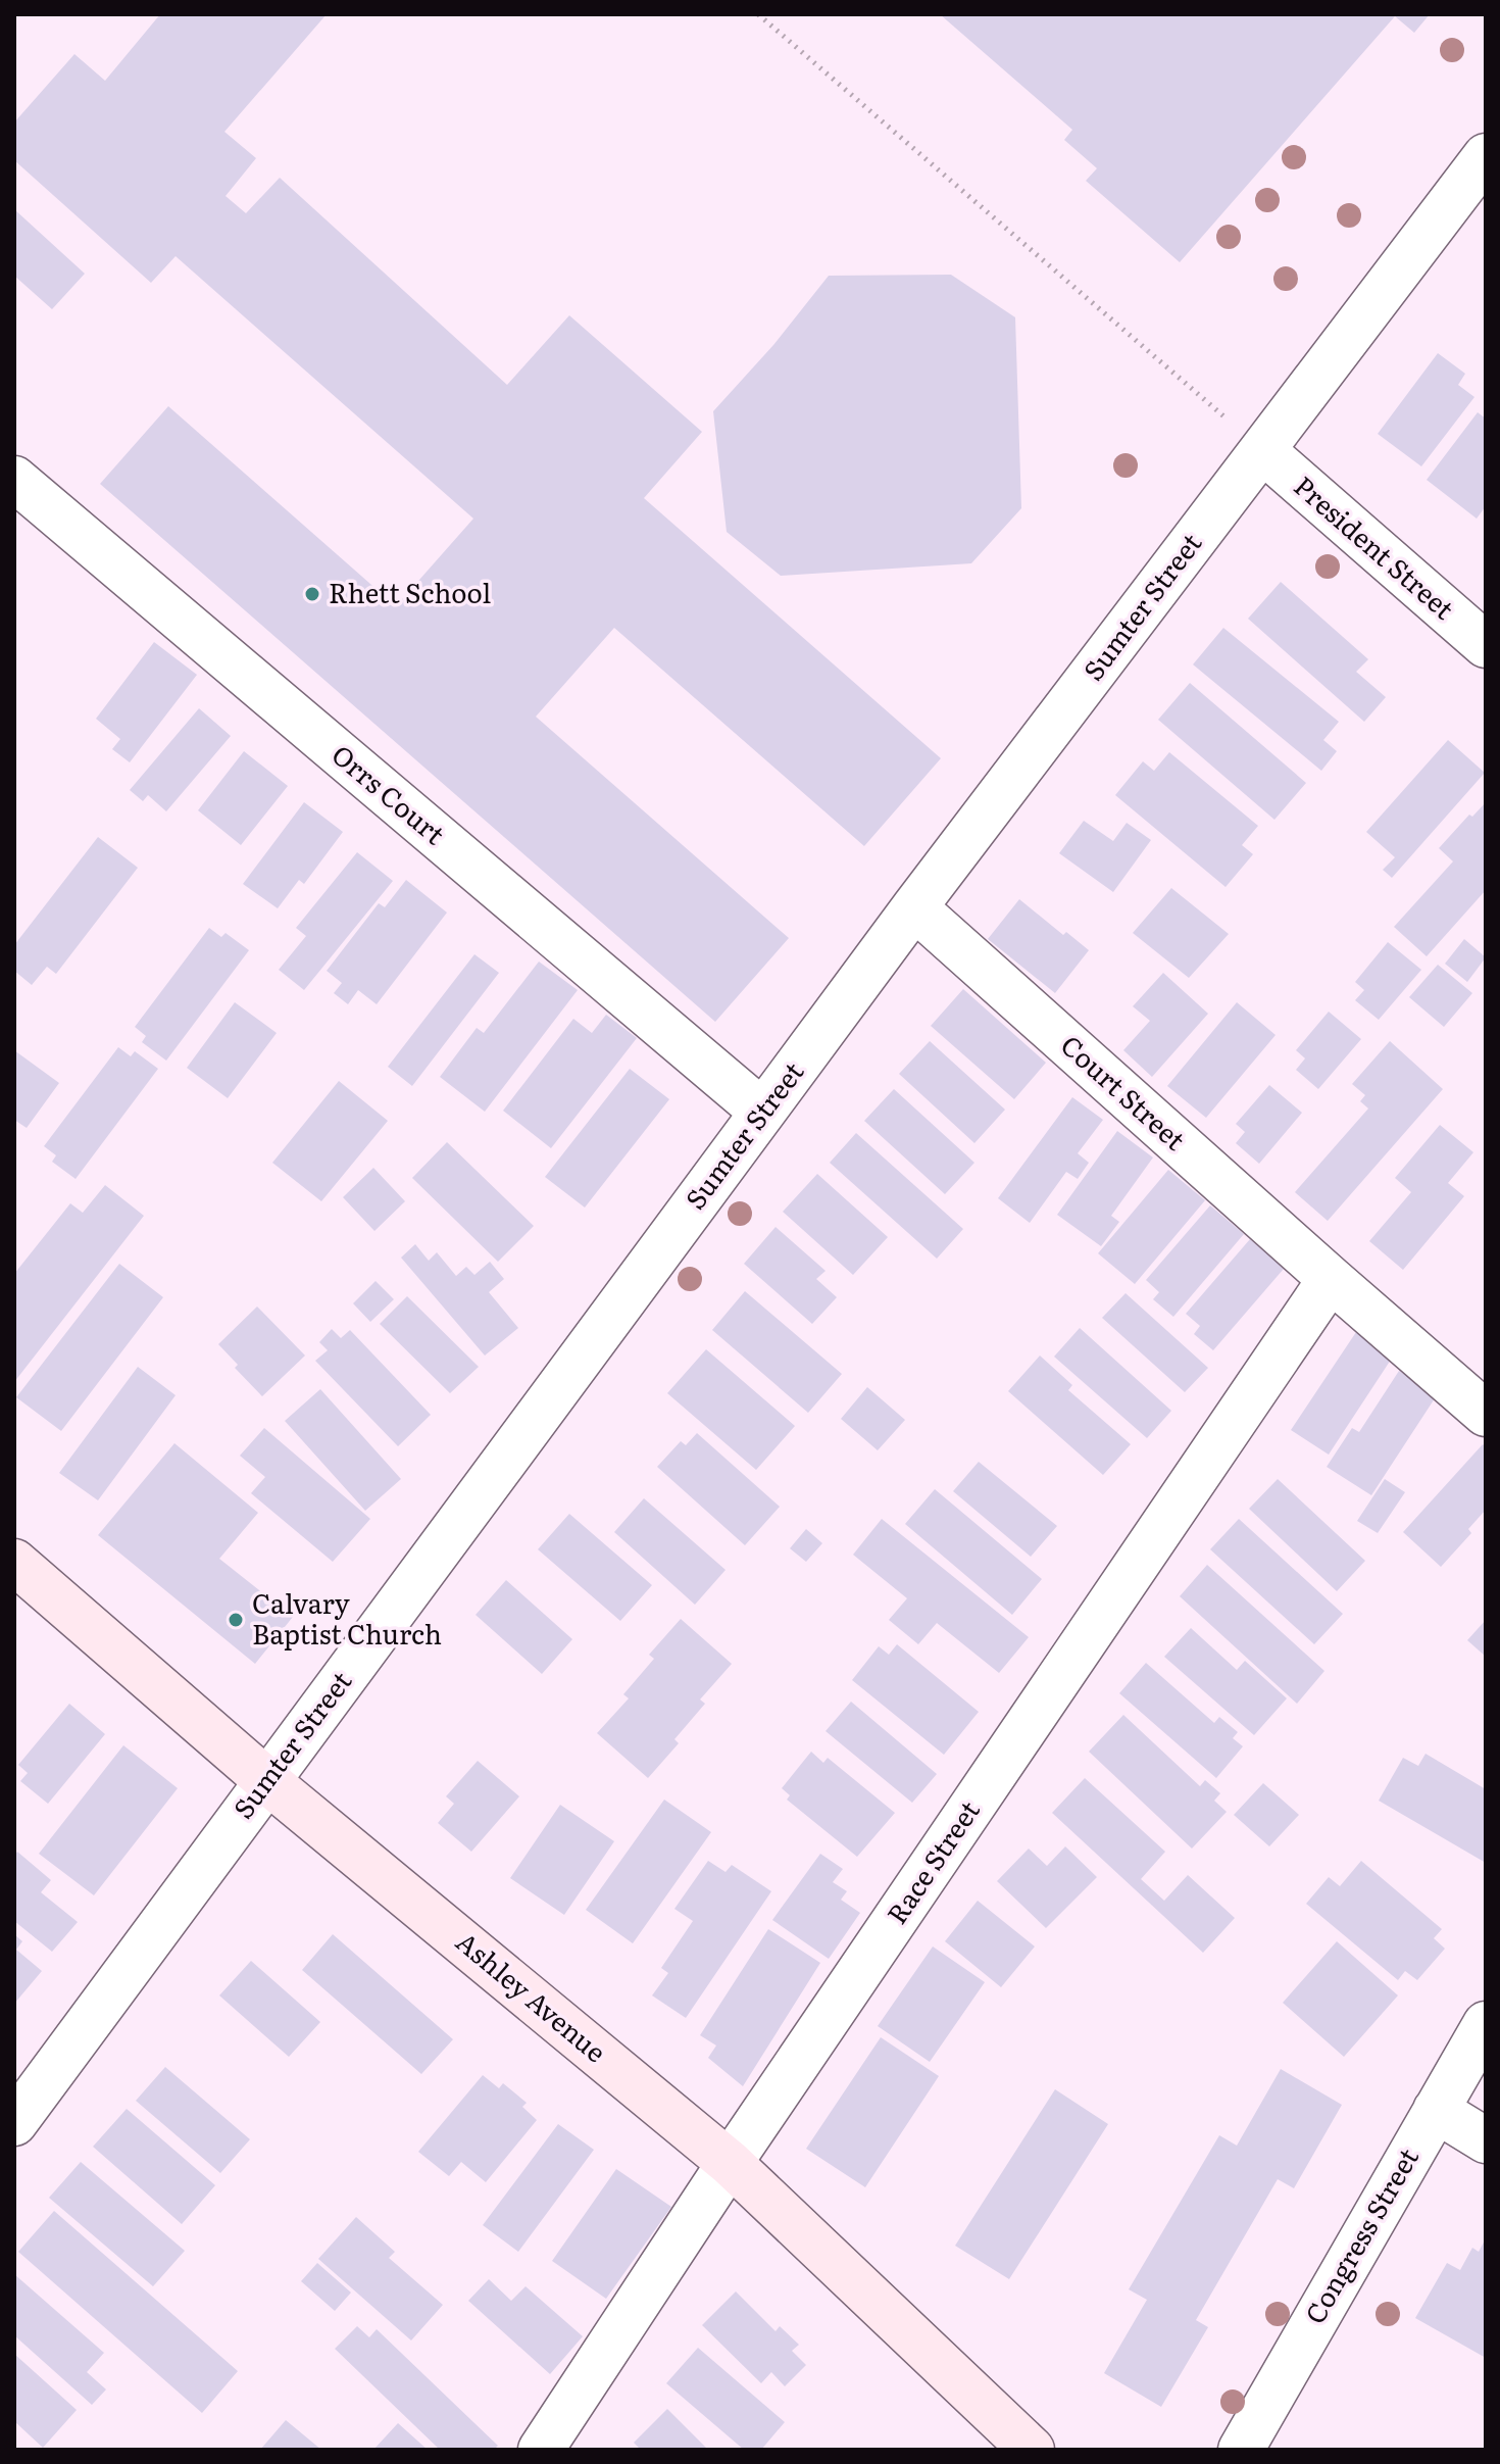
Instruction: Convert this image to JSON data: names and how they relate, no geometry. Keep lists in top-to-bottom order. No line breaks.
{"streets":{"street":["President Street","Sumter Street","Orrs Court","Court Street","Race Street","Ashley Avenue","Congress Street"]},"crossings":[["President Street","Sumter Street"],["Sumter Street","Orrs Court"],["Sumter Street","Court Street"],["Sumter Street","Ashley Avenue"],["Court Street","Race Street"],["Race Street","Ashley Avenue"]],"places":["Rhett School","Calvary Baptist Church"]}
